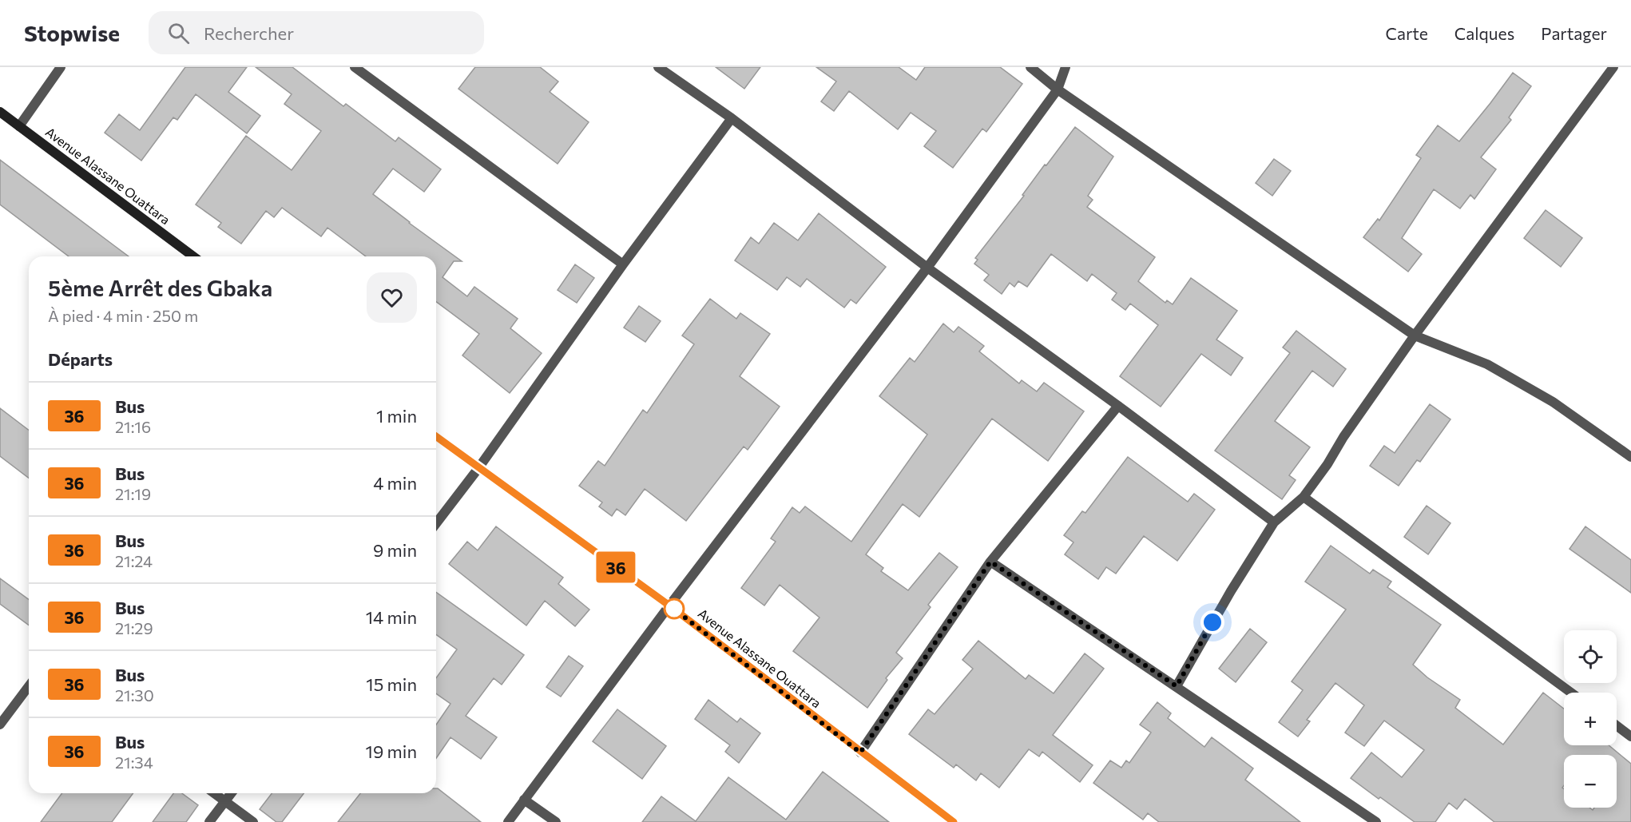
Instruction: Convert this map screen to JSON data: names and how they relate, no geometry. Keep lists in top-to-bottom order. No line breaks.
{"streets":{"street":["Avenue Alassane Ouattara"]},"lines":["bus line 36"],"page":{"header":"Stopwise","search":"Rechercher","nav":["Carte","Calques","Partager"],"on_map":"36","heading":[["5ème Arrêt des Gbaka","À pied · 4 min · 250 m"],"Départs"],"list":[{"mark":"36","name":"Bus","note":"21:16","value":"1 min"},{"mark":"36","name":"Bus","note":"21:19","value":"4 min"},{"mark":"36","name":"Bus","note":"21:24","value":"9 min"},{"mark":"36","name":"Bus","note":"21:29","value":"14 min"},{"mark":"36","name":"Bus","note":"21:30","value":"15 min"},{"mark":"36","name":"Bus","note":"21:34","value":"19 min"}],"map_buttons":["+","−"]}}
